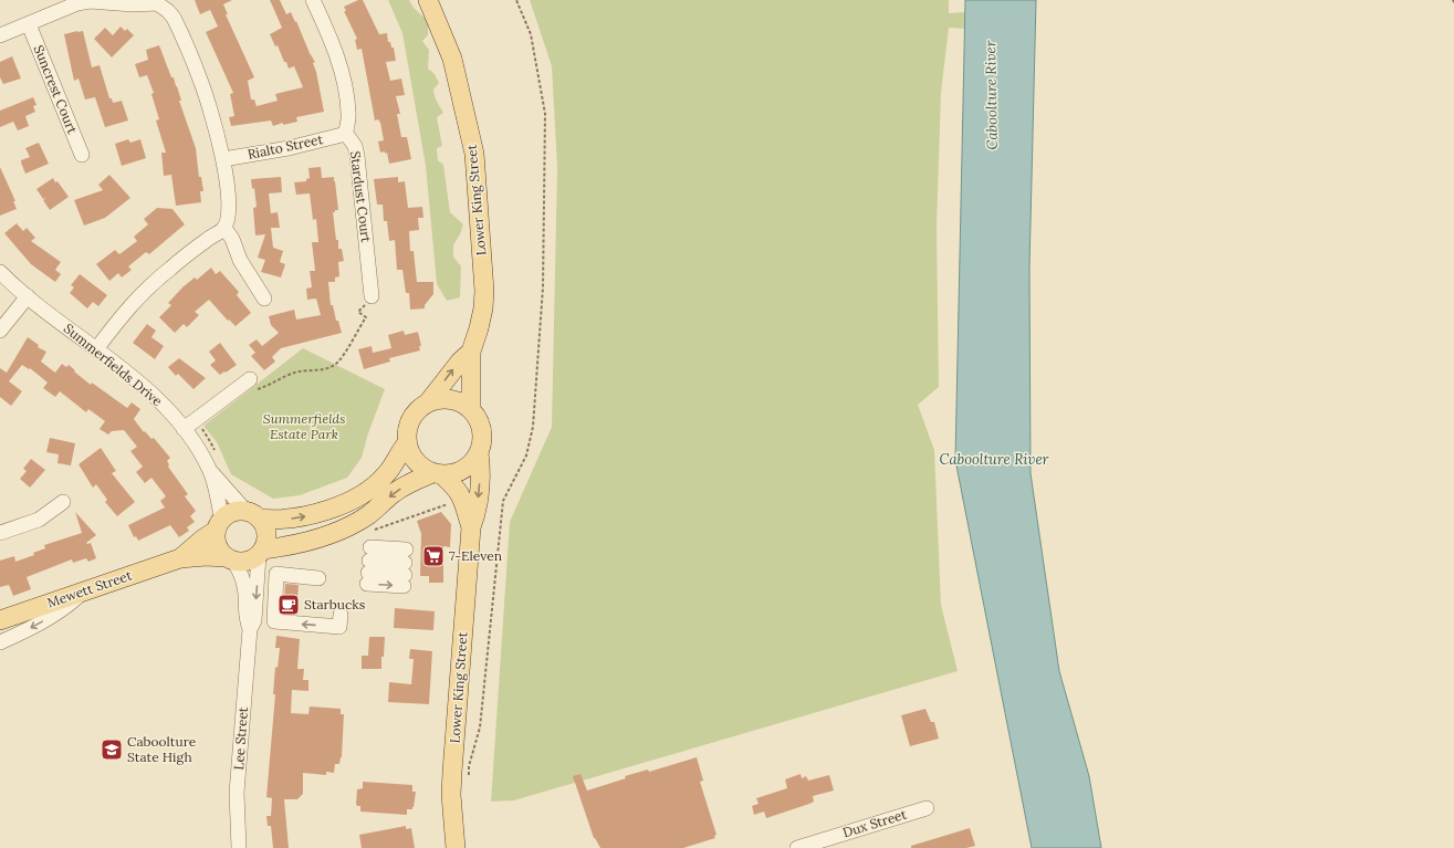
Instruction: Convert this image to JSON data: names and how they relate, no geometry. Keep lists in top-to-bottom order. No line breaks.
{"streets":{"main road":["Lower King Street","Mewett Street"],"street":["Suncrest Court","Rialto Street","Stardust Court","Summerfields Drive","Lee Street","Dux Street"]},"crossings":[["Rialto Street","Stardust Court"],["Summerfields Drive","Mewett Street"],["Summerfields Drive","Lee Street"],["Mewett Street","Lee Street"]],"water":["Caboolture River"],"parks":["Summerfields Estate Park"],"places":{"supermarket":["7-Eleven"],"cafe":["Starbucks"],"school or university":["Caboolture State High"]}}
